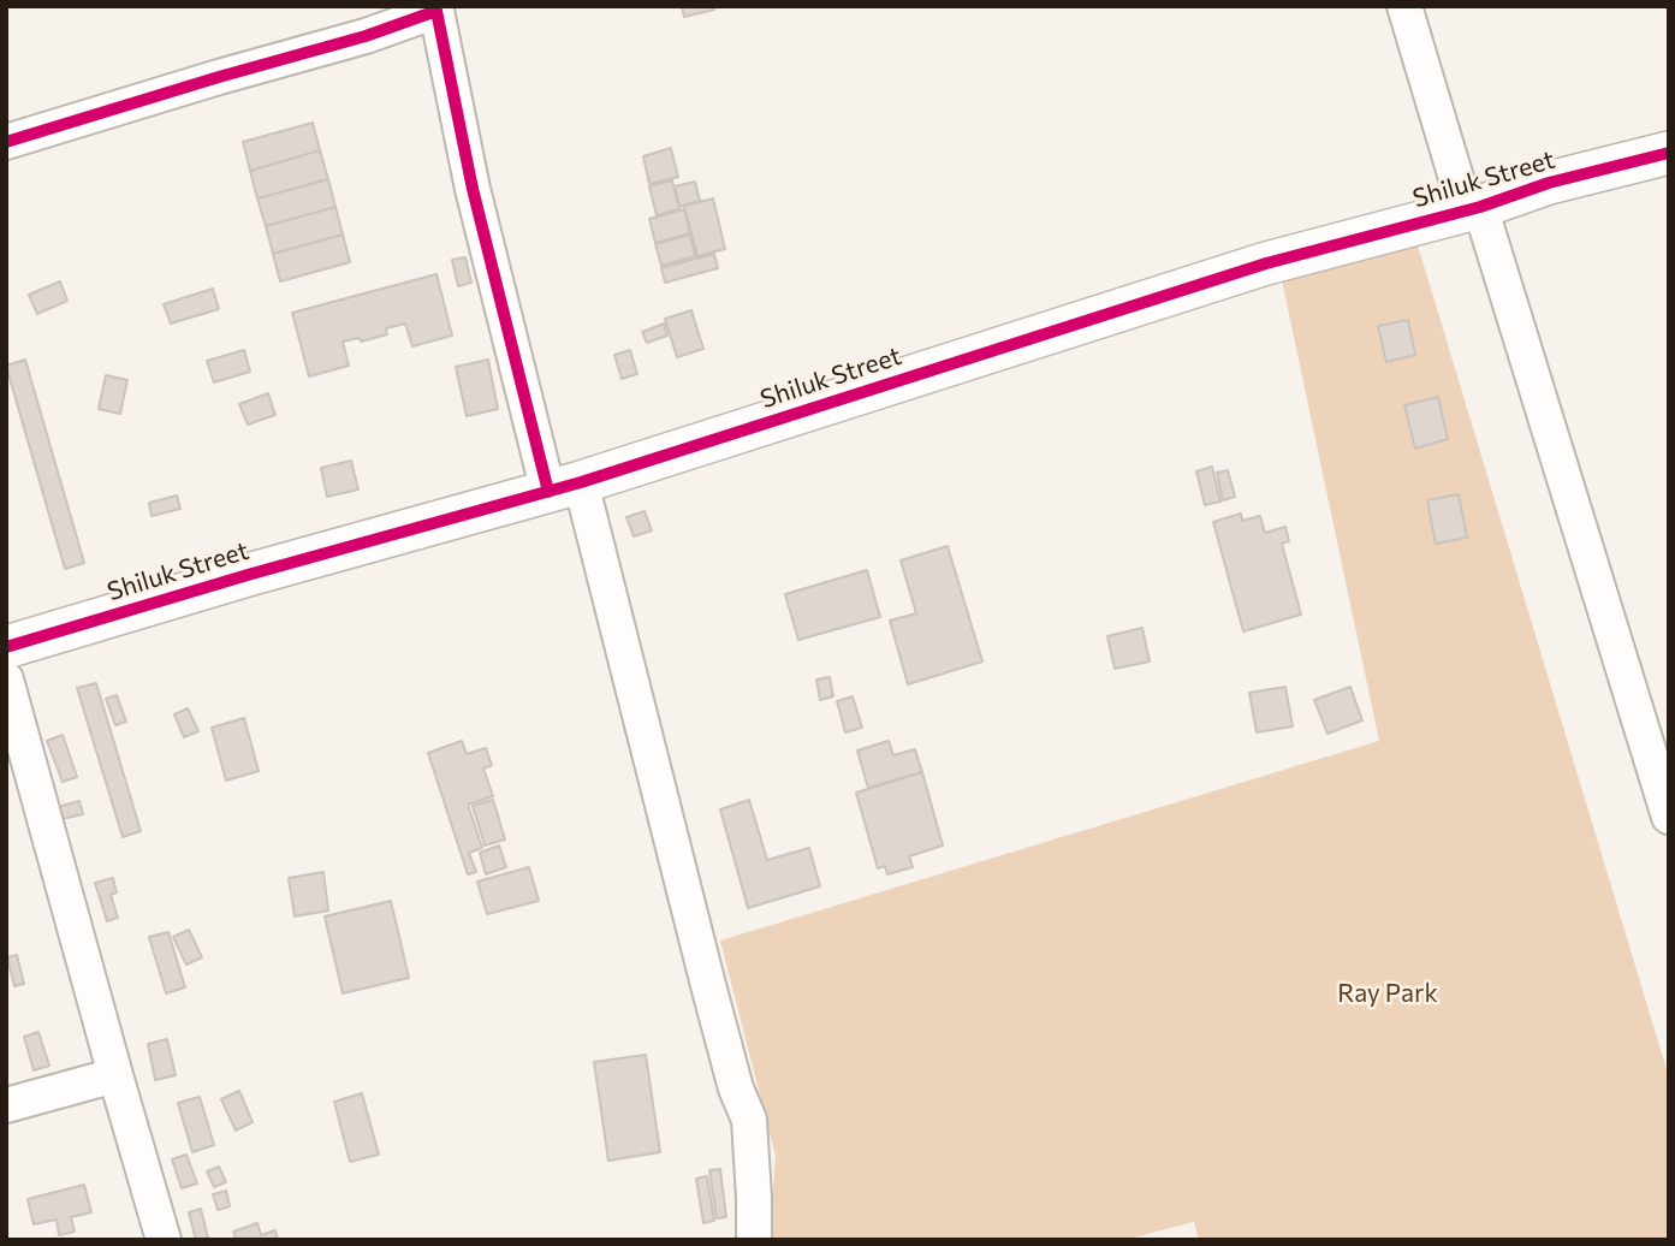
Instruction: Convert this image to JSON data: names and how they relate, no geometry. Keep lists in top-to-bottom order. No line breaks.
{"streets":{"street":["Shiluk Street"]},"parks":["Ray Park"]}
